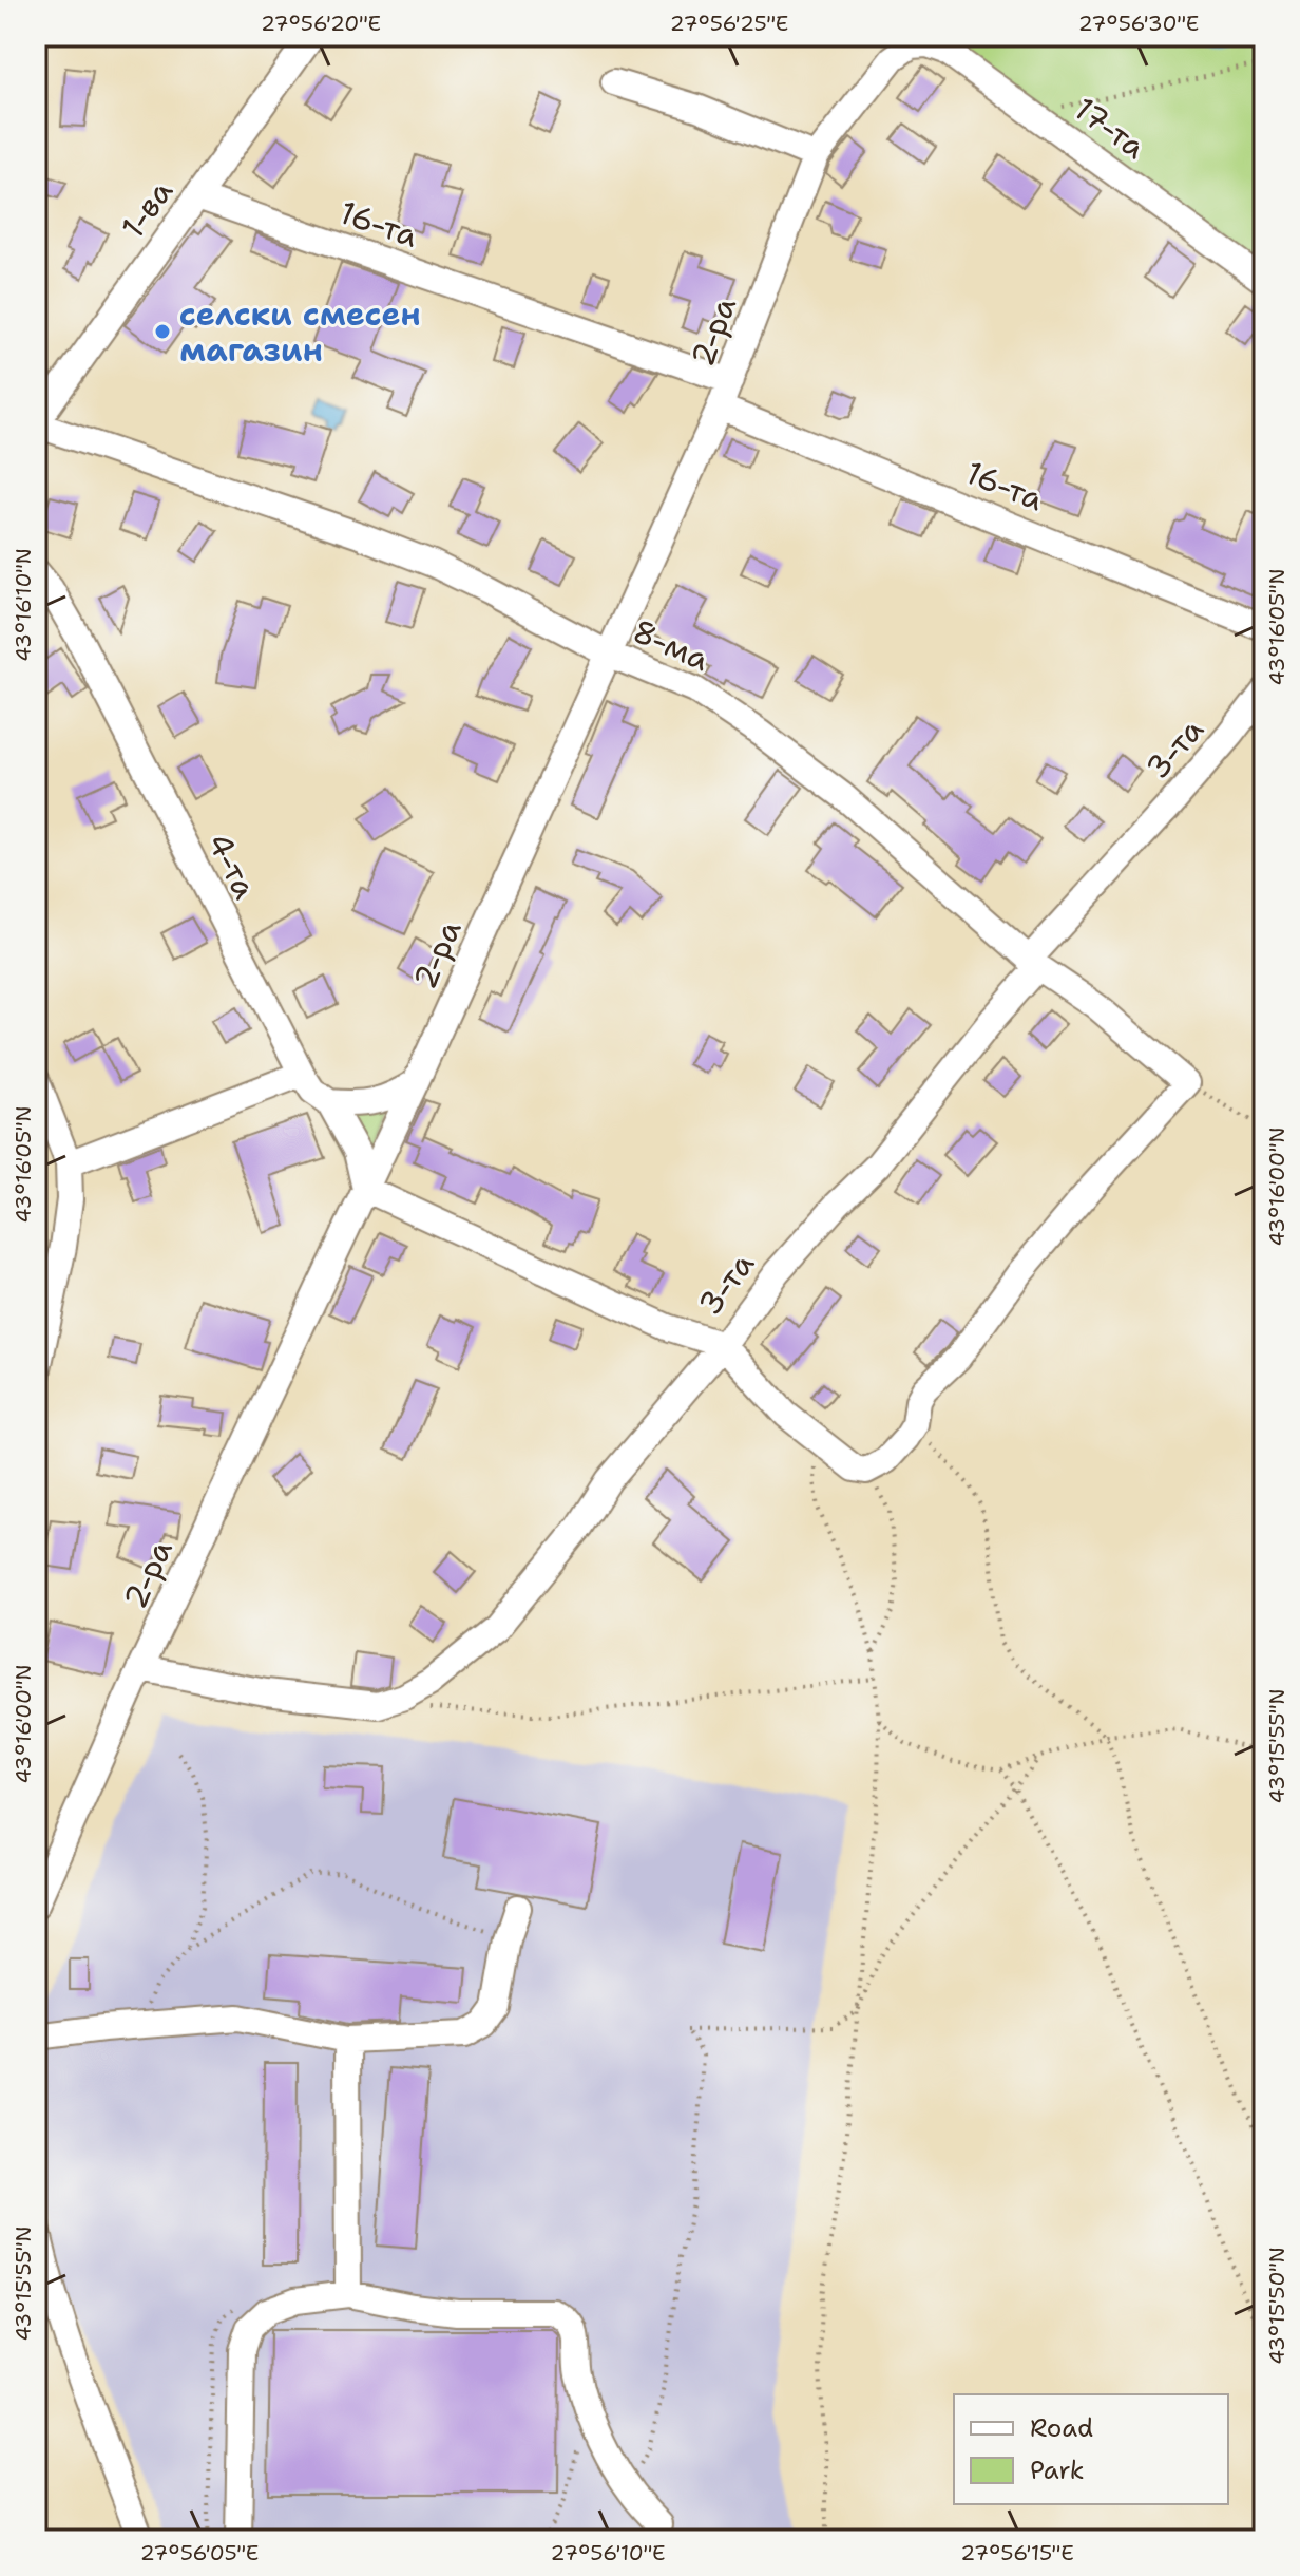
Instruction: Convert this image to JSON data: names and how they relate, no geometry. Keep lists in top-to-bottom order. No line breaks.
{"streets":{"street":["17-та","1-ва","16-та","2-ра","8-ма","3-та","4-та"]},"crossings":[["17-та","2-ра"],["1-ва","16-та"],["1-ва","8-ма"],["16-та","2-ра"],["2-ра","8-ма"],["2-ра","3-та"],["2-ра","4-та"],["8-ма","3-та"],["3-та","4-та"]],"places":["селски смесен магазин"],"legend":["Road","Park"],"coordinates":["27°56'20\"E","27°56'25\"E","27°56'30\"E","43°16'10\"N","43°16'05\"N","43°16'00\"N","43°15'55\"N","43°15'50\"N","27°56'05\"E","27°56'10\"E","27°56'15\"E"]}
